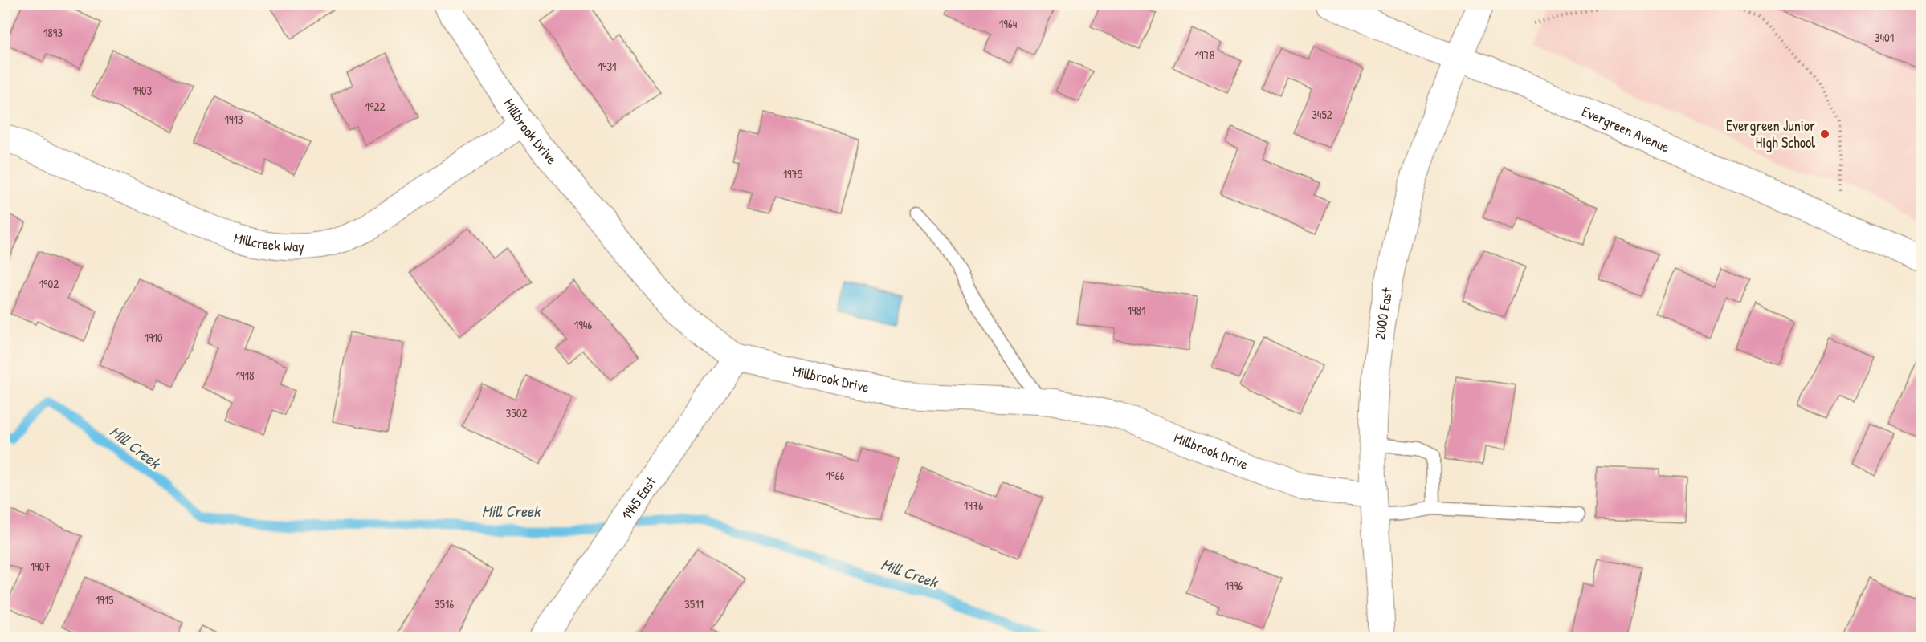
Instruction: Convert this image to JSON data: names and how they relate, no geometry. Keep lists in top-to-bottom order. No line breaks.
{"streets":{"street":["Evergreen Avenue","Millbrook Drive","Millcreek Way","2000 East","1945 East"]},"crossings":[["Evergreen Avenue","2000 East"],["Millbrook Drive","Millcreek Way"],["Millbrook Drive","2000 East"],["Millbrook Drive","1945 East"]],"water":["Mill Creek"],"places":["Evergreen Junior High School"],"house_numbers":["1964","1893","3401","1978","1931","1903","1922","3452","1913","1975","1902","1981","1946","1910","1918","3502","1966","1976","1907","1996","1915","3516","3511"]}
